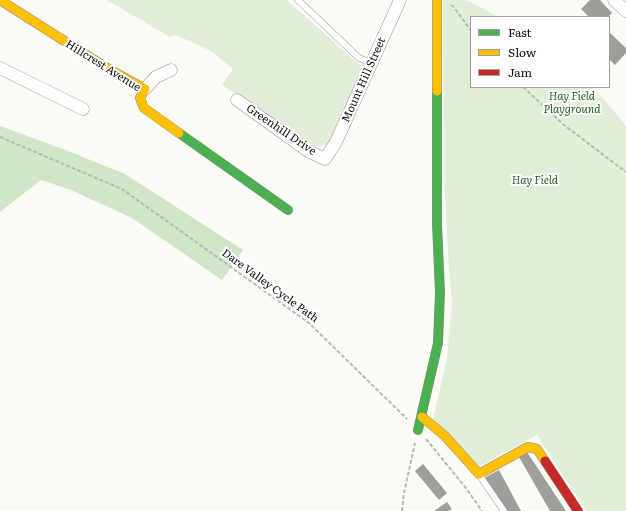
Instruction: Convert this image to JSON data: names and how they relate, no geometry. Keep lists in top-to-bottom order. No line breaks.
{"streets":{"street":["Hillcrest Avenue","Mount Hill Street","Greenhill Drive"],"path":["Dare Valley Cycle Path"]},"crossings":[["Mount Hill Street","Greenhill Drive"]],"parks":["Hay Field Playground","Hay Field"],"legend":["Fast","Slow","Jam"]}
